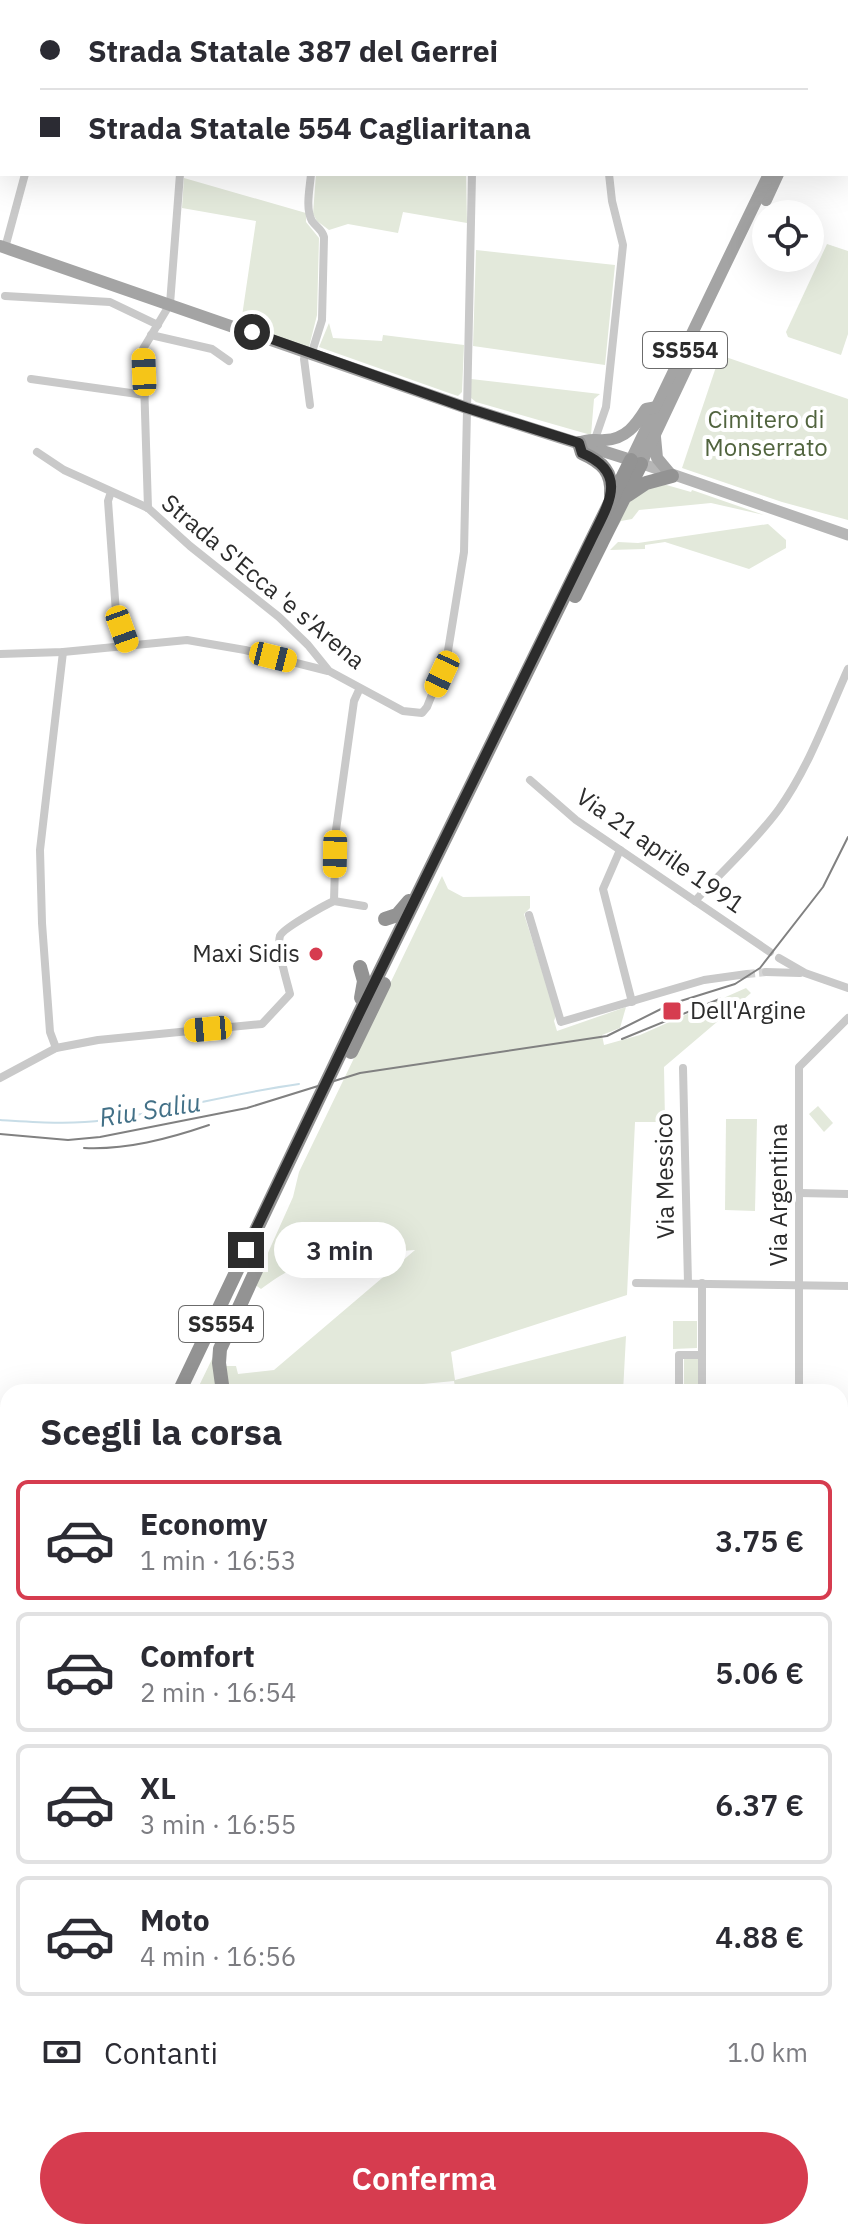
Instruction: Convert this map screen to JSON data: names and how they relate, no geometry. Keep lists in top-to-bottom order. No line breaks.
{"streets":{"highway":["SS554"],"street":["Strada S'Ecca 'e s'Arena","Via 21 aprile 1991","Via Messico","Via Argentina"]},"water":["Riu Saliu"],"parks":["Cimitero di Monserrato"],"places":{"other":["Maxi Sidis"],"transit":["Dell'Argine"]},"page":{"banner":["Strada Statale 387 del Gerrei","Strada Statale 554 Cagliaritana"],"bubble":"3 min","heading":"Scegli la corsa","list":[{"name":"Economy","note":"1 min · 16:53","value":"3.75 €"},{"name":"Comfort","note":"2 min · 16:54","value":"5.06 €"},{"name":"XL","note":"3 min · 16:55","value":"6.37 €"},{"name":"Moto","note":"4 min · 16:56","value":"4.88 €"}],"pay":["Contanti","1.0 km"],"buttons":"Conferma"}}
